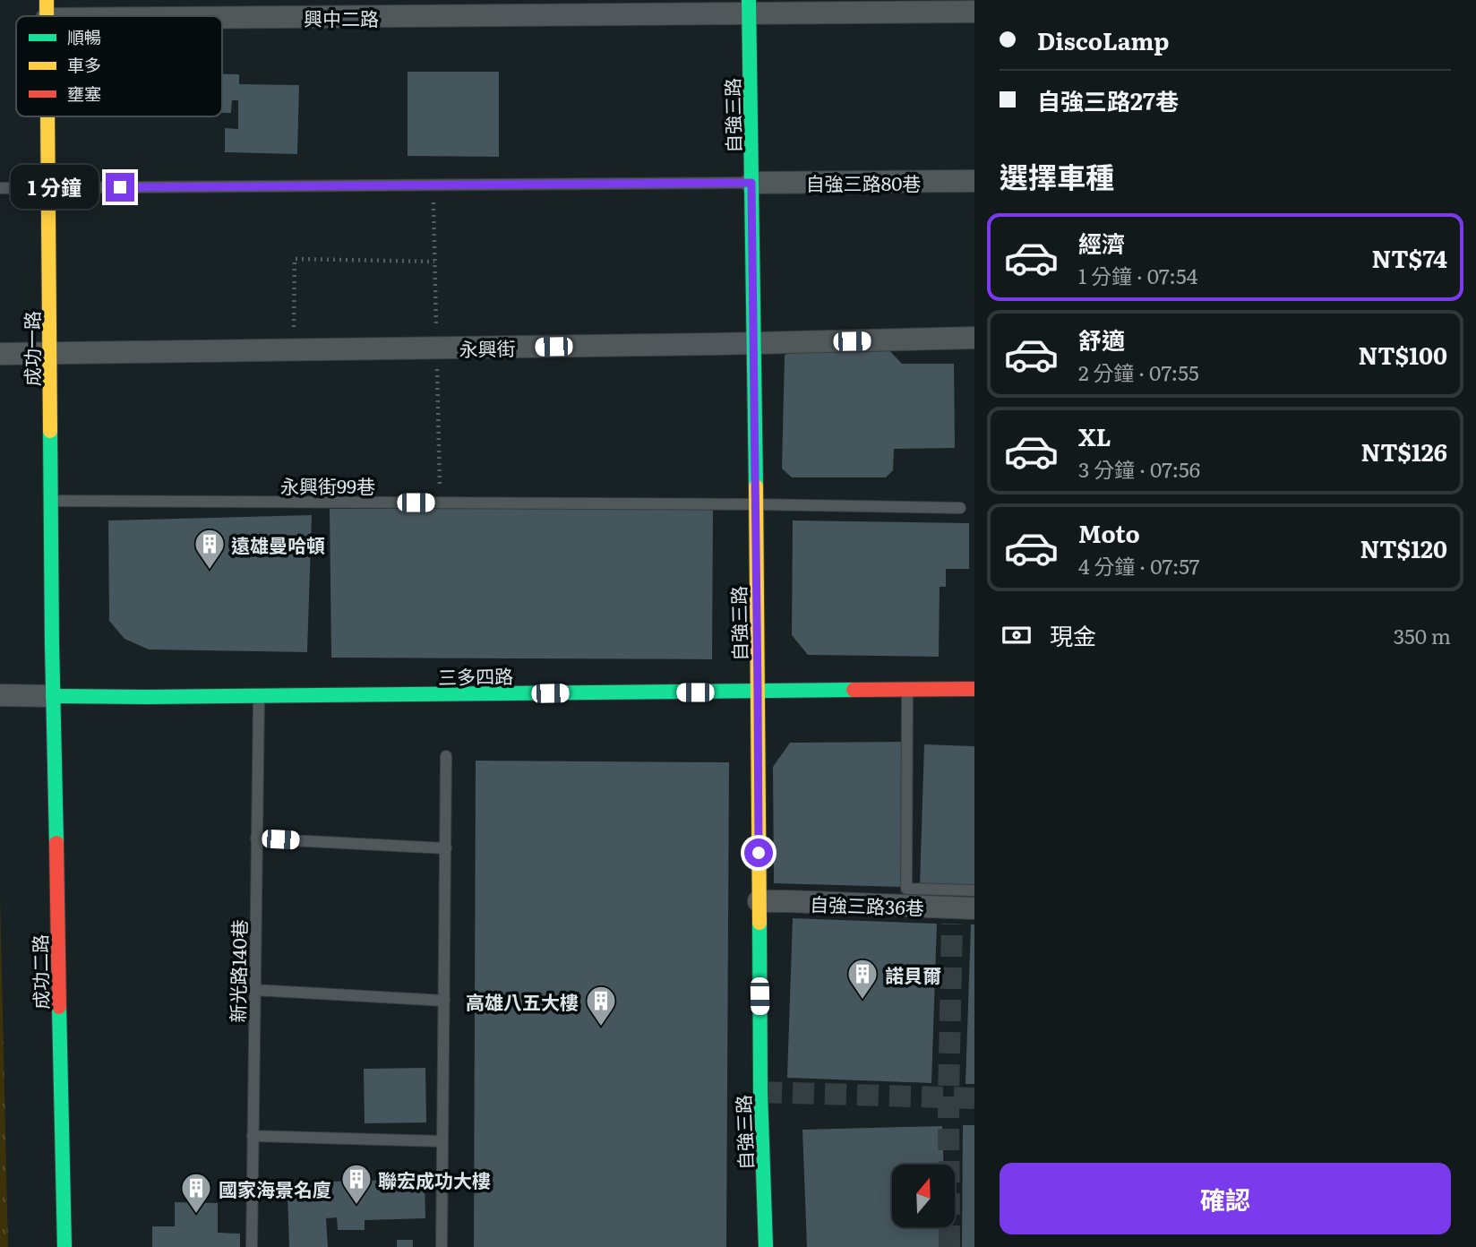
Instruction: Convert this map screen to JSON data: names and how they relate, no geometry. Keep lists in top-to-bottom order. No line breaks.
{"streets":{"street":["興中二路","自強三路","自強三路80巷","永興街","成功一路","三多四路","自強三路36巷","成功二路"],"lane":["永興街99巷","新光路140巷"]},"crossings":[["興中二路","自強三路"],["自強三路","自強三路80巷"],["自強三路","永興街"],["自強三路","永興街99巷"],["自強三路","三多四路"],["自強三路","自強三路36巷"],["永興街","成功一路"],["成功一路","永興街99巷"],["成功一路","三多四路"],["成功一路","成功二路"],["三多四路","新光路140巷"],["三多四路","成功二路"]],"places":{"building":["遠雄曼哈頓","諾貝爾","高雄八五大樓","聯宏成功大樓","國家海景名廈"]},"legend":["順暢","車多","壅塞"],"north":"top","page":{"banner":["DiscoLamp","自強三路27巷"],"heading":"選擇車種","bubble":"1 分鐘","list":[{"name":"經濟","note":"1 分鐘 · 07:54","value":"NT$74"},{"name":"舒適","note":"2 分鐘 · 07:55","value":"NT$100"},{"name":"XL","note":"3 分鐘 · 07:56","value":"NT$126"},{"name":"Moto","note":"4 分鐘 · 07:57","value":"NT$120"}],"pay":["現金","350 m"],"buttons":"確認"}}
